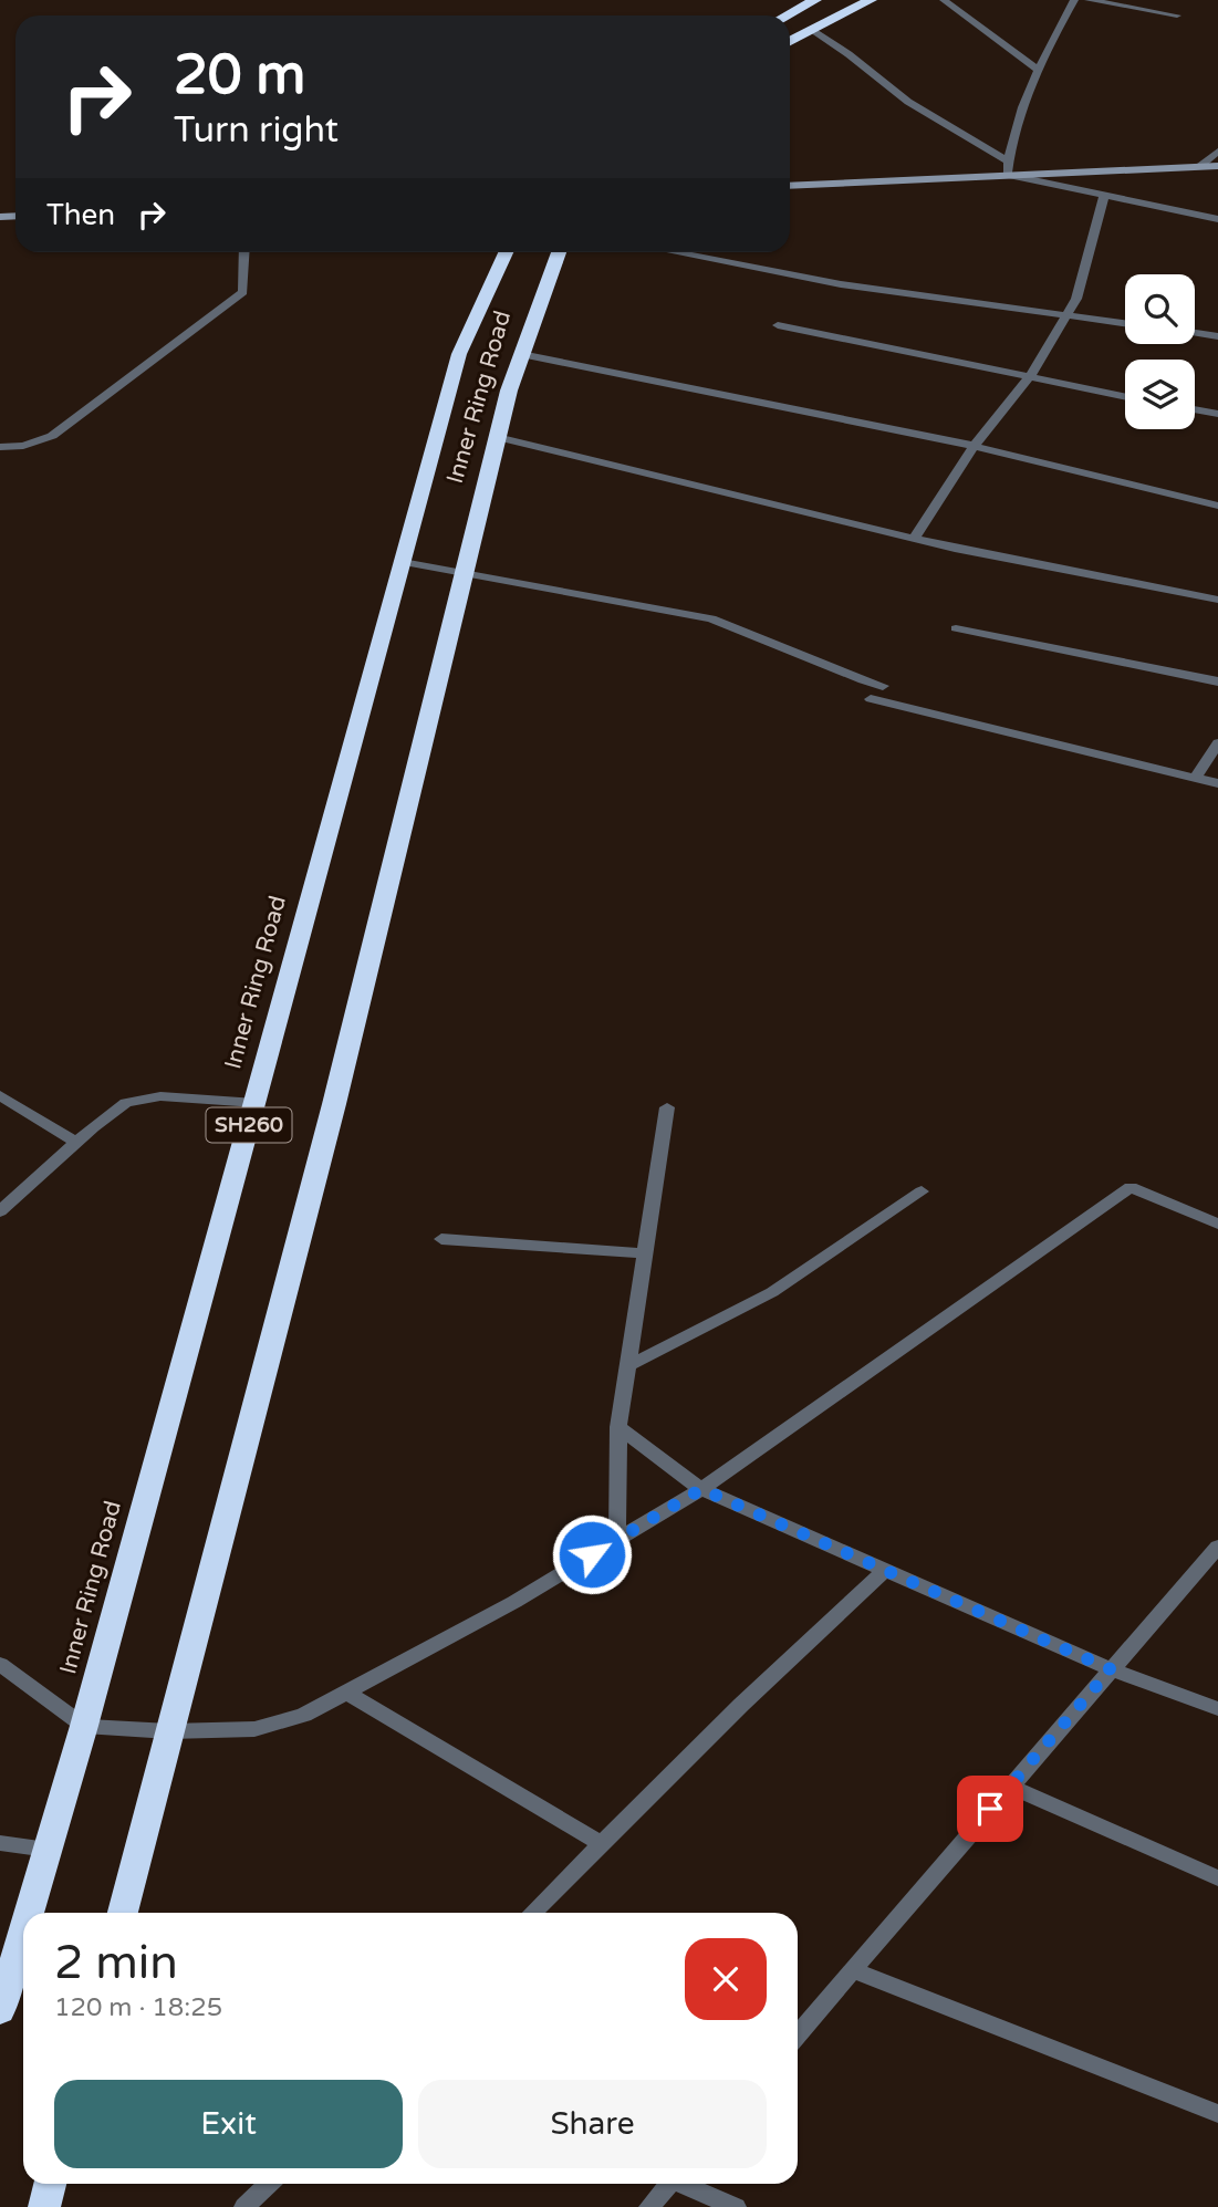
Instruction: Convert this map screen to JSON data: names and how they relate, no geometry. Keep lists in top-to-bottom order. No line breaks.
{"streets":{"highway":["Inner Ring Road","SH260"]},"page":{"turn":["20 m","Turn right"],"then":"Then","heading":["2 min","120 m · 18:25"],"buttons":["Exit","Share"]}}
